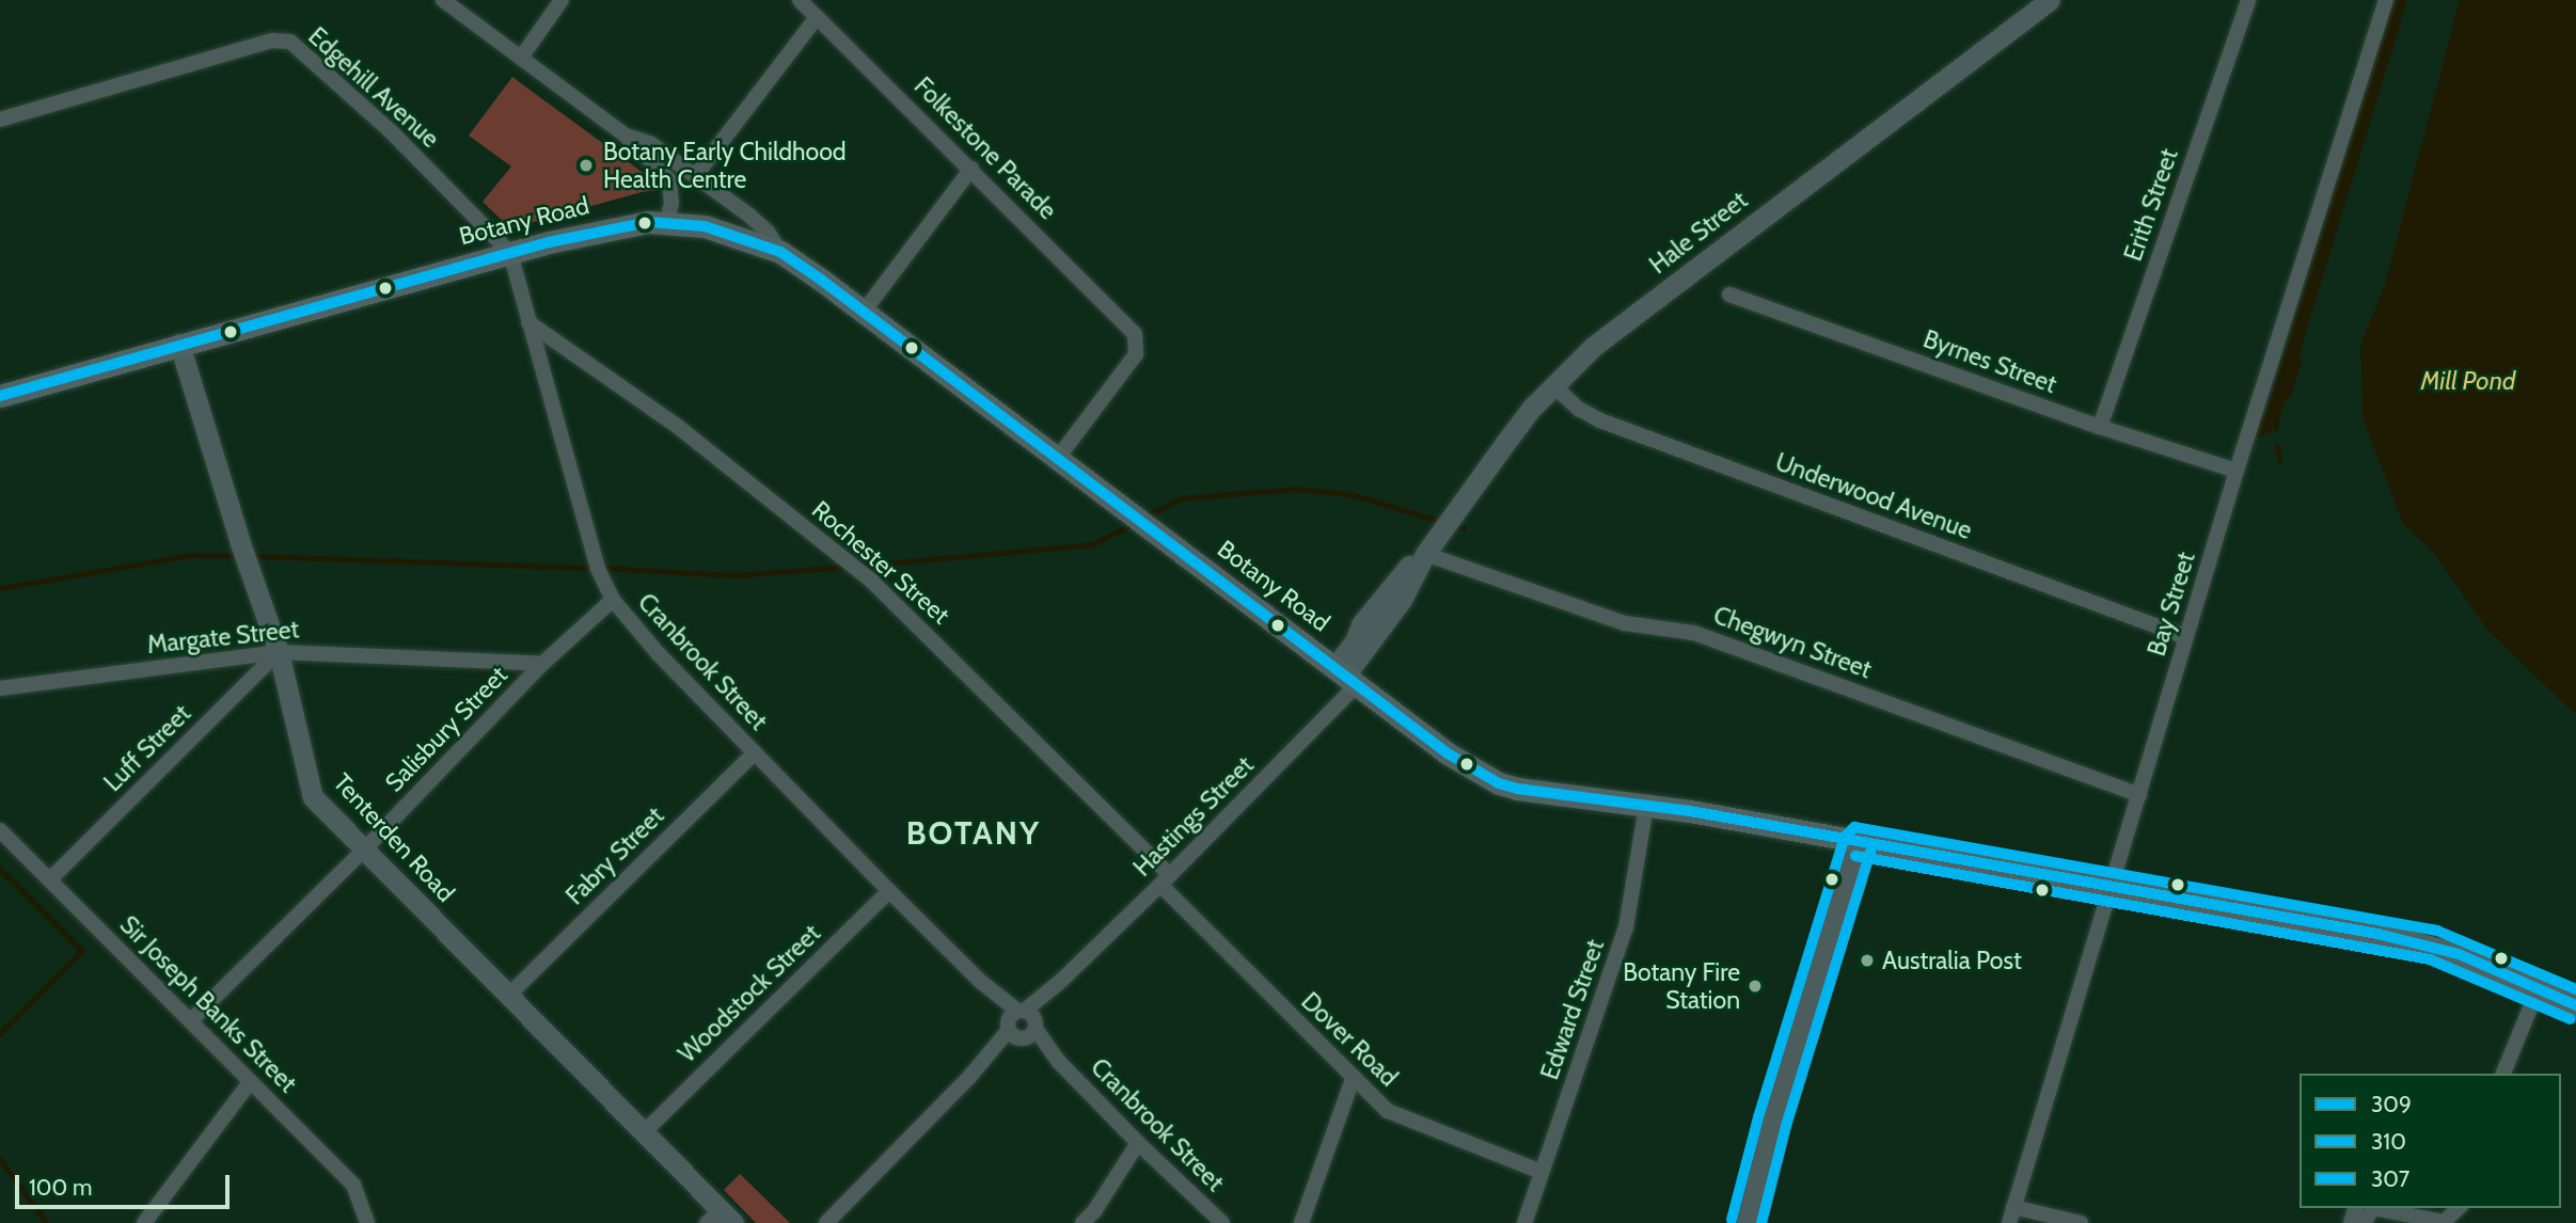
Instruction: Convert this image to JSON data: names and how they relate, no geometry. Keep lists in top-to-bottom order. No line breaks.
{"streets":{"main road":["Botany Road"],"street":["Edgehill Avenue","Folkestone Parade","Erith Street","Hale Street","Byrnes Street","Underwood Avenue","Rochester Street","Bay Street","Margate Street","Chegwyn Street","Cranbrook Street","Salisbury Street","Luff Street","Hastings Street","Tenterden Road","Fabry Street","Woodstock Street","Sir Joseph Banks Street","Edward Street","Dover Road"]},"crossings":[["Edgehill Avenue","Botany Road"],["Edgehill Avenue","Cranbrook Street"],["Folkestone Parade","Botany Road"],["Erith Street","Byrnes Street"],["Botany Road","Hale Street"],["Botany Road","Bay Street"],["Botany Road","Cranbrook Street"],["Botany Road","Hastings Street"],["Botany Road","Tenterden Road"],["Botany Road","Edward Street"],["Hale Street","Underwood Avenue"],["Hale Street","Chegwyn Street"],["Hale Street","Hastings Street"],["Byrnes Street","Bay Street"],["Underwood Avenue","Bay Street"],["Rochester Street","Cranbrook Street"],["Rochester Street","Hastings Street"],["Rochester Street","Dover Road"],["Bay Street","Chegwyn Street"],["Margate Street","Salisbury Street"],["Margate Street","Luff Street"],["Margate Street","Tenterden Road"],["Cranbrook Street","Salisbury Street"],["Cranbrook Street","Hastings Street"],["Cranbrook Street","Fabry Street"],["Cranbrook Street","Woodstock Street"],["Salisbury Street","Tenterden Road"],["Salisbury Street","Sir Joseph Banks Street"],["Luff Street","Tenterden Road"],["Luff Street","Sir Joseph Banks Street"],["Hastings Street","Dover Road"],["Tenterden Road","Fabry Street"],["Tenterden Road","Woodstock Street"],["Edward Street","Dover Road"]],"districts":["BOTANY"],"water":["Mill Pond"],"places":["Botany Early Childhood Health Centre","Australia Post","Botany Fire Station"],"lines":["transit line 309","transit line 307","transit line 310"],"legend":["309","310","307"],"scale_bar":"100 m"}
